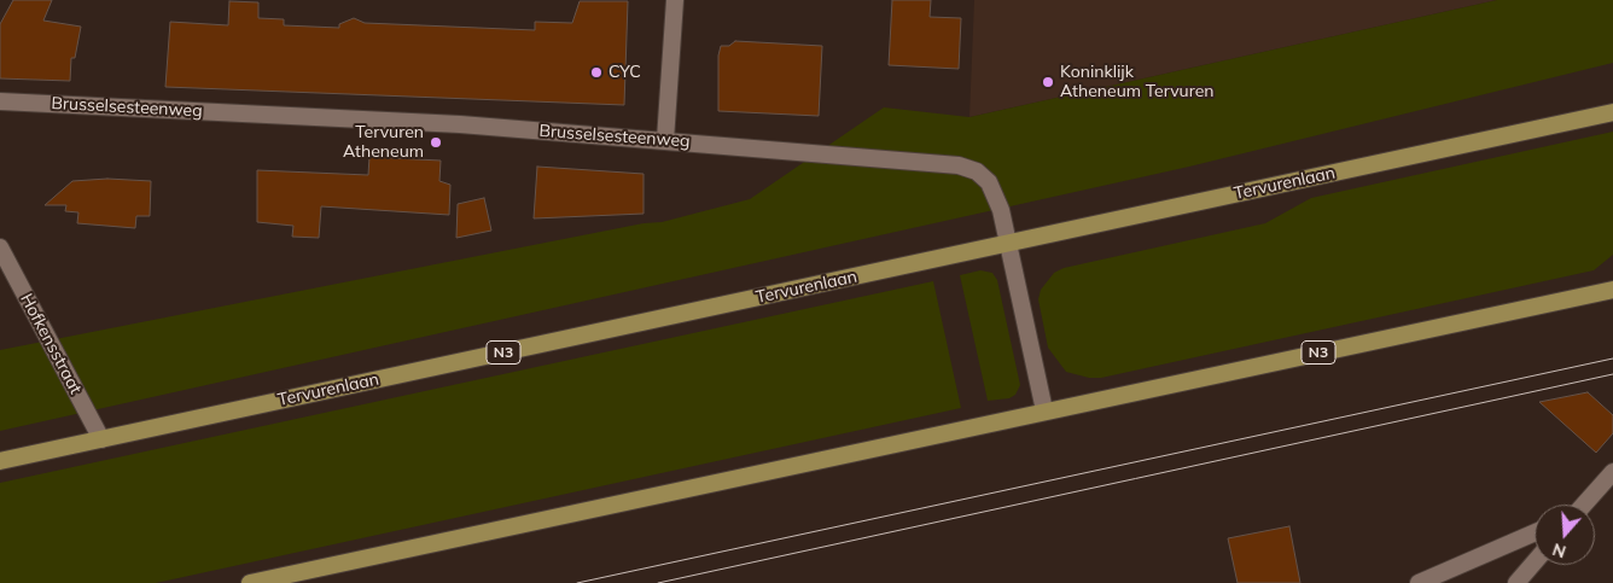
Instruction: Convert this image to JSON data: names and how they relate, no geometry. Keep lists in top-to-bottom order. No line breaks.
{"streets":{"main road":["Tervurenlaan","N3"],"street":["Brusselsesteenweg","Hofkensstraat"]},"crossings":[["Brusselsesteenweg","Tervurenlaan"],["Brusselsesteenweg","N3"],["Tervurenlaan","Hofkensstraat"]],"places":["CYC","Koninklijk Atheneum Tervuren","Tervuren Atheneum"],"north":"bottom"}
